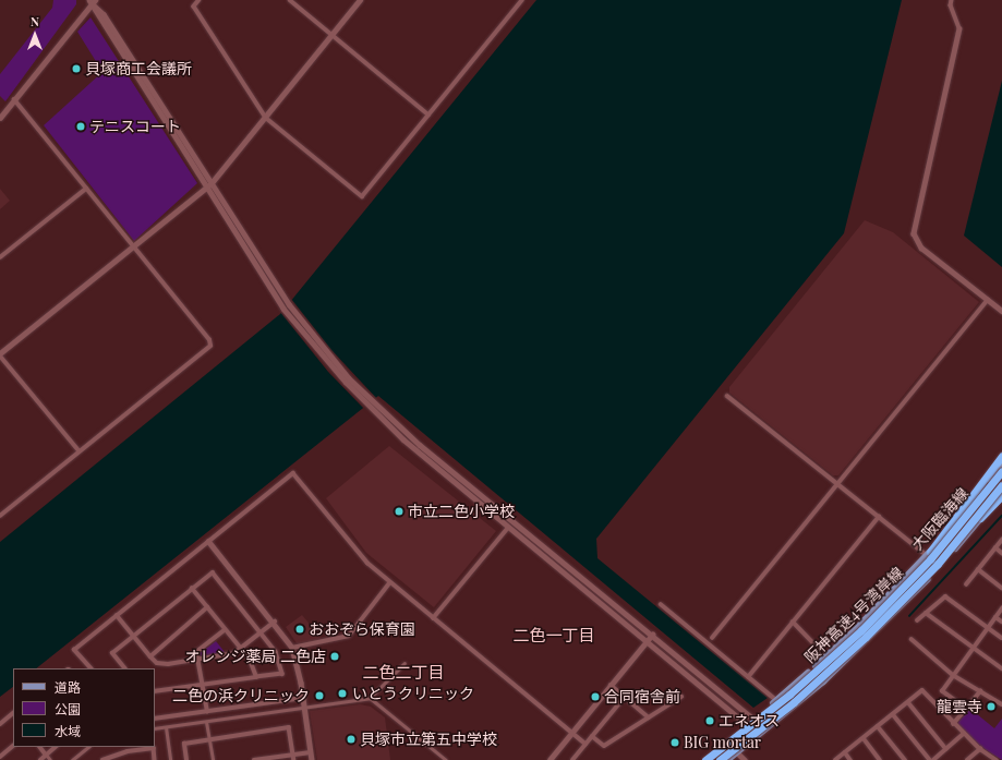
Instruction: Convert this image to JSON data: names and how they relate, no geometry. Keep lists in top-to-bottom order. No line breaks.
{"streets":{"highway":["阪神高速4号湾岸線"],"main road":["大阪臨海線"]},"districts":["二色一丁目","二色二丁目"],"places":["貝塚商工会議所","テニスコート","市立二色小学校","おおぞら保育園","オレンジ薬局 二色店","いとうクリニック","二色の浜クリニック","合同宿舎前","龍雲寺","エネオス","貝塚市立第五中学校","BIG mortar"],"legend":["道路","公園","水域"],"north":"top"}
